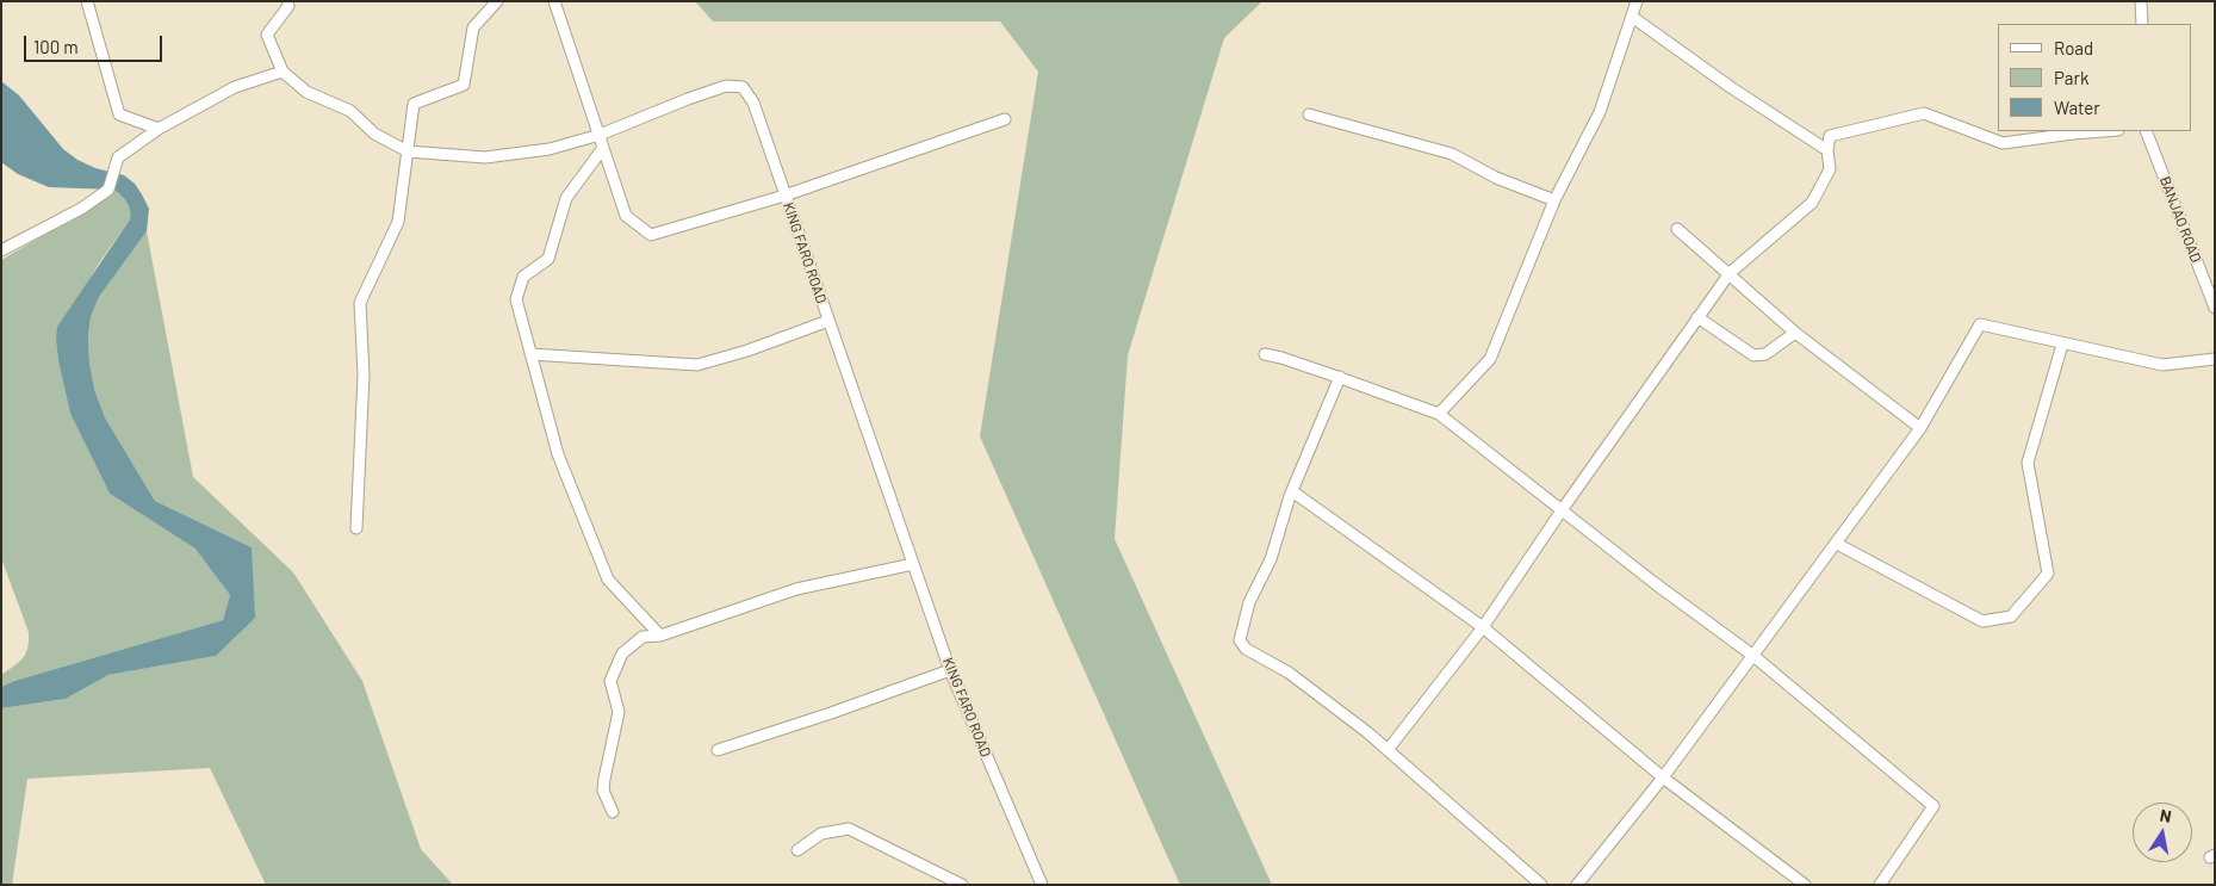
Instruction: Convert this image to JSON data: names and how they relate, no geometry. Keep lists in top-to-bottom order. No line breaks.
{"streets":{"street":["BANJAO ROAD","KING FARO ROAD"]},"legend":["Road","Park","Water"],"scale_bar":"100 m","north":"top"}
